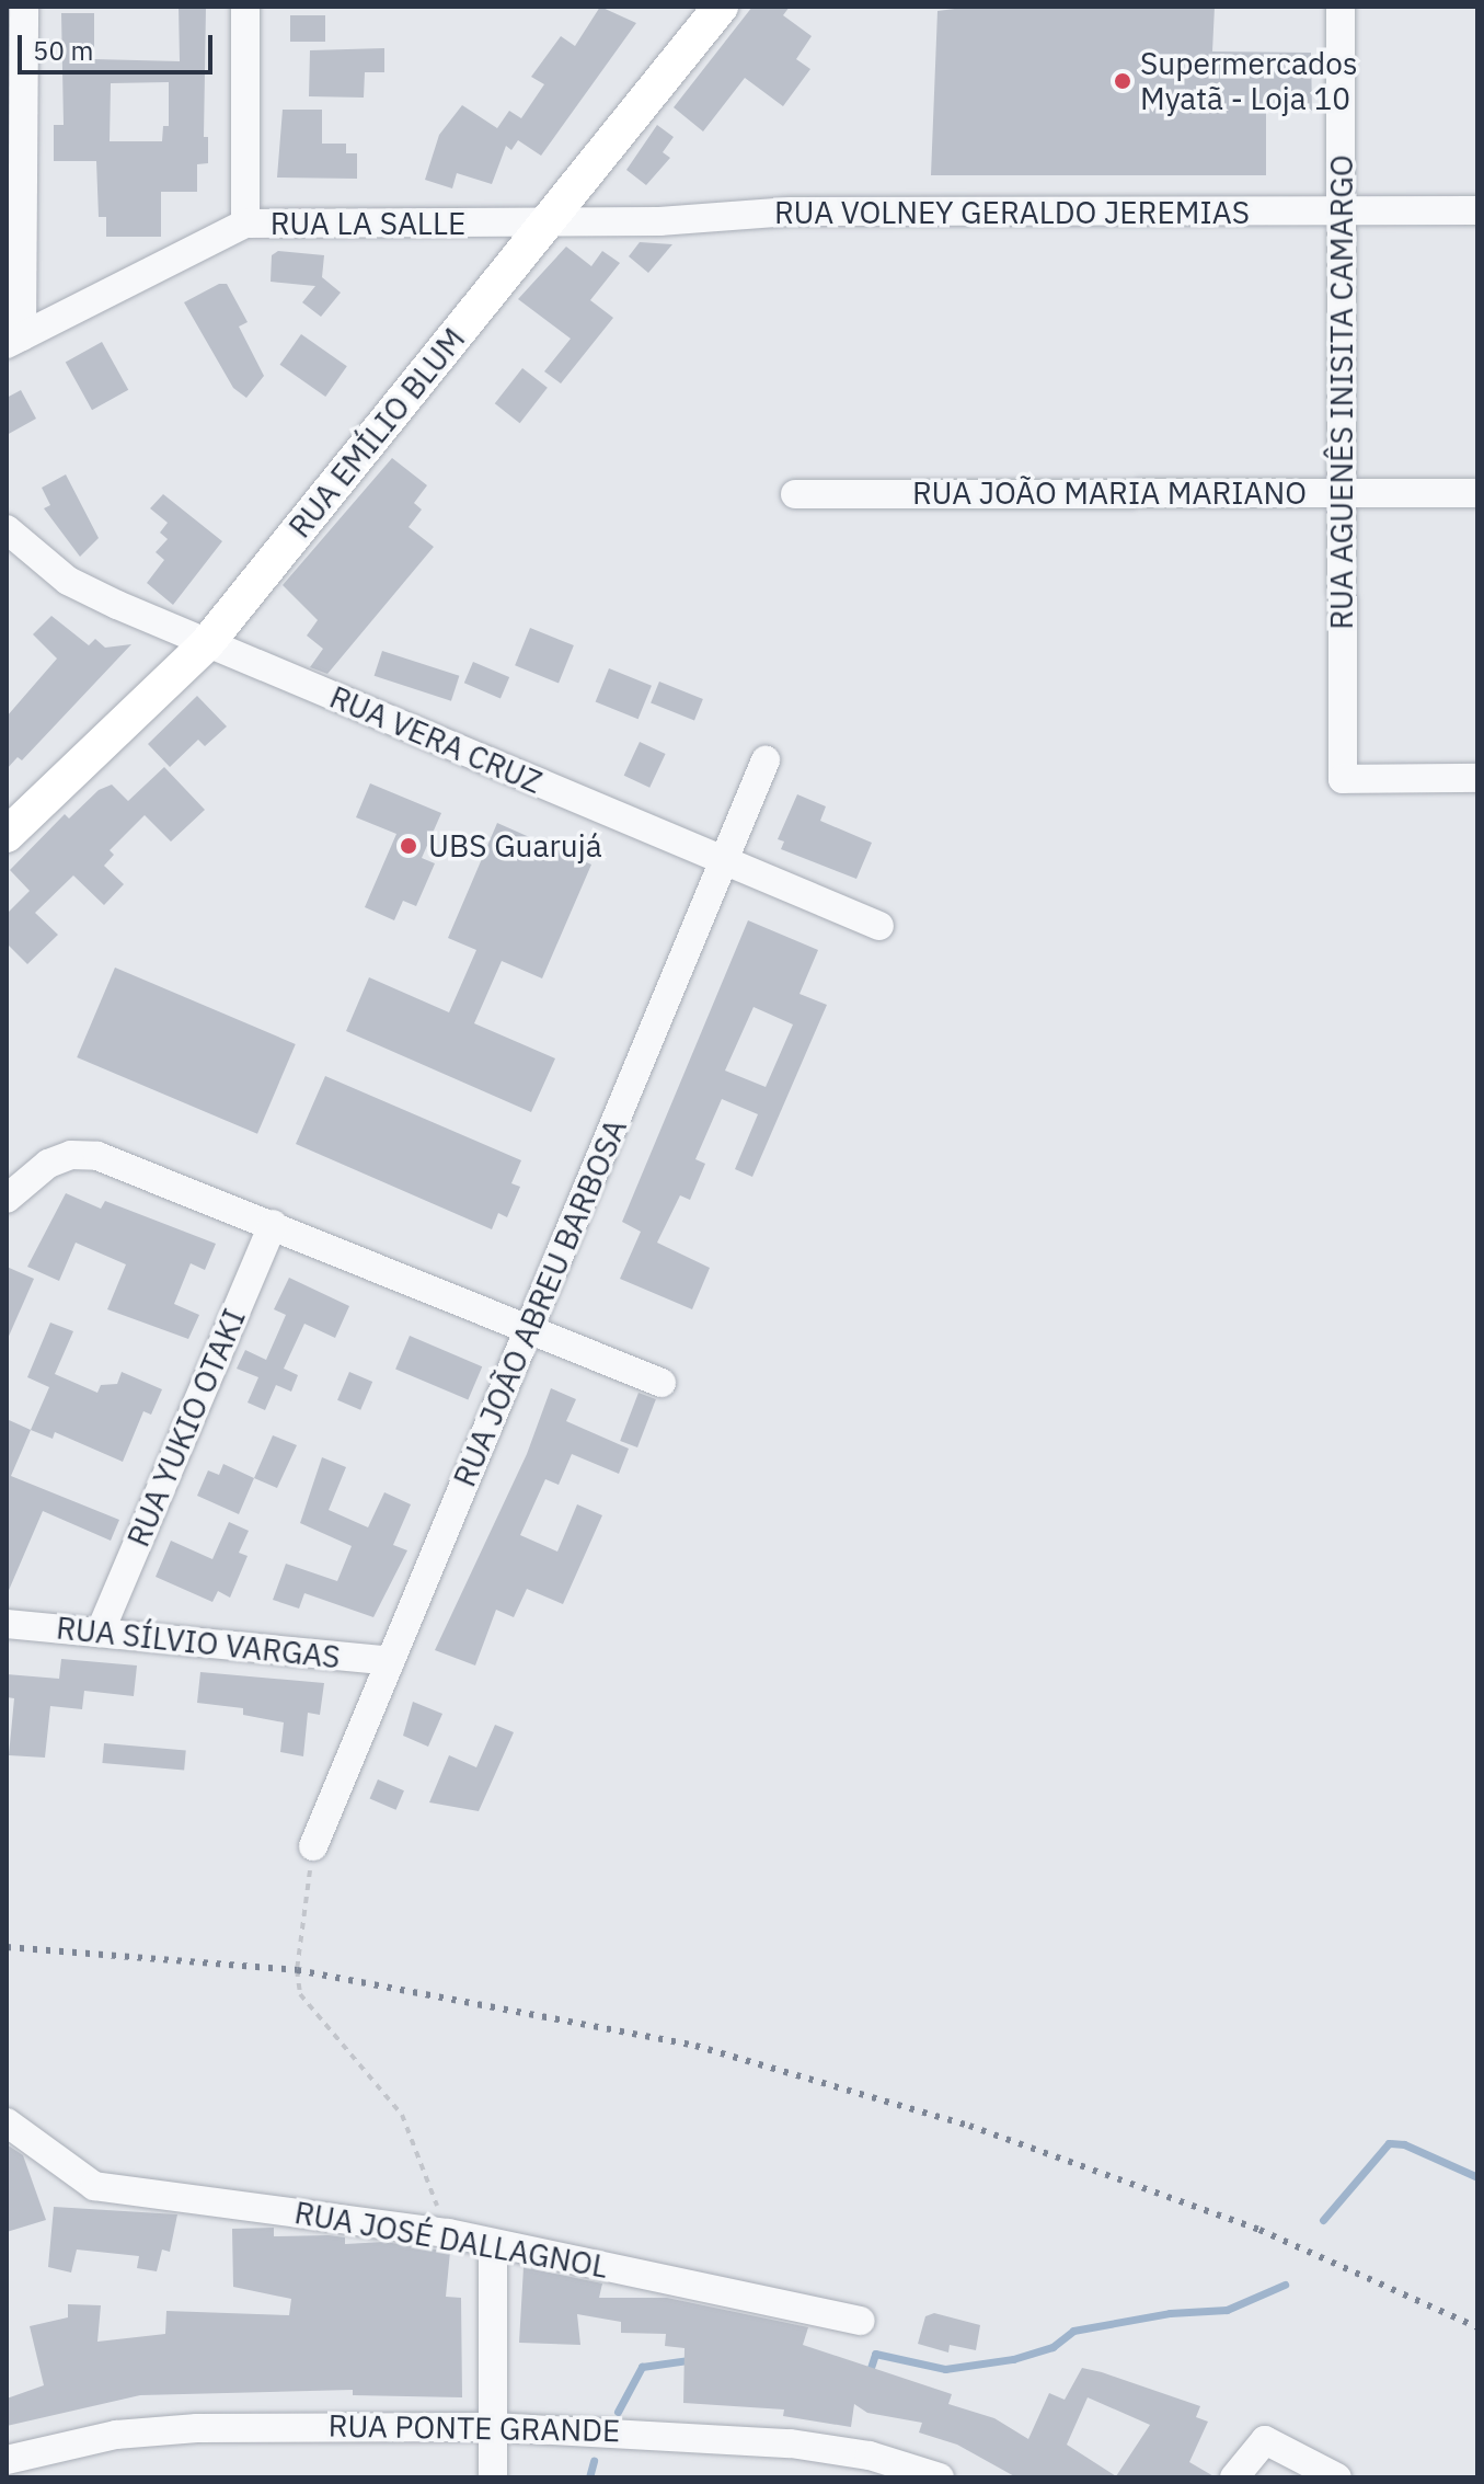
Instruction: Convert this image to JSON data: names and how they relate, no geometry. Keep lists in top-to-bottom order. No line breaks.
{"streets":{"main road":["RUA EMÍLIO BLUM"],"street":["RUA VOLNEY GERALDO JEREMIAS","RUA LA SALLE","RUA AGUENÊS INISITA CAMARGO","RUA JOÃO MARIA MARIANO","RUA VERA CRUZ","RUA JOÃO ABREU BARBOSA","RUA YUKIO OTAKI","RUA SÍLVIO VARGAS","RUA JOSÉ DALLAGNOL","RUA PONTE GRANDE"]},"crossings":[["RUA VOLNEY GERALDO JEREMIAS","RUA LA SALLE"],["RUA VOLNEY GERALDO JEREMIAS","RUA AGUENÊS INISITA CAMARGO"],["RUA VOLNEY GERALDO JEREMIAS","RUA EMÍLIO BLUM"],["RUA LA SALLE","RUA EMÍLIO BLUM"],["RUA AGUENÊS INISITA CAMARGO","RUA JOÃO MARIA MARIANO"],["RUA EMÍLIO BLUM","RUA VERA CRUZ"],["RUA VERA CRUZ","RUA JOÃO ABREU BARBOSA"],["RUA JOÃO ABREU BARBOSA","RUA SÍLVIO VARGAS"],["RUA YUKIO OTAKI","RUA SÍLVIO VARGAS"]],"places":["Supermercados Myatã - Loja 10","UBS Guarujá"],"scale_bar":"50 m"}
